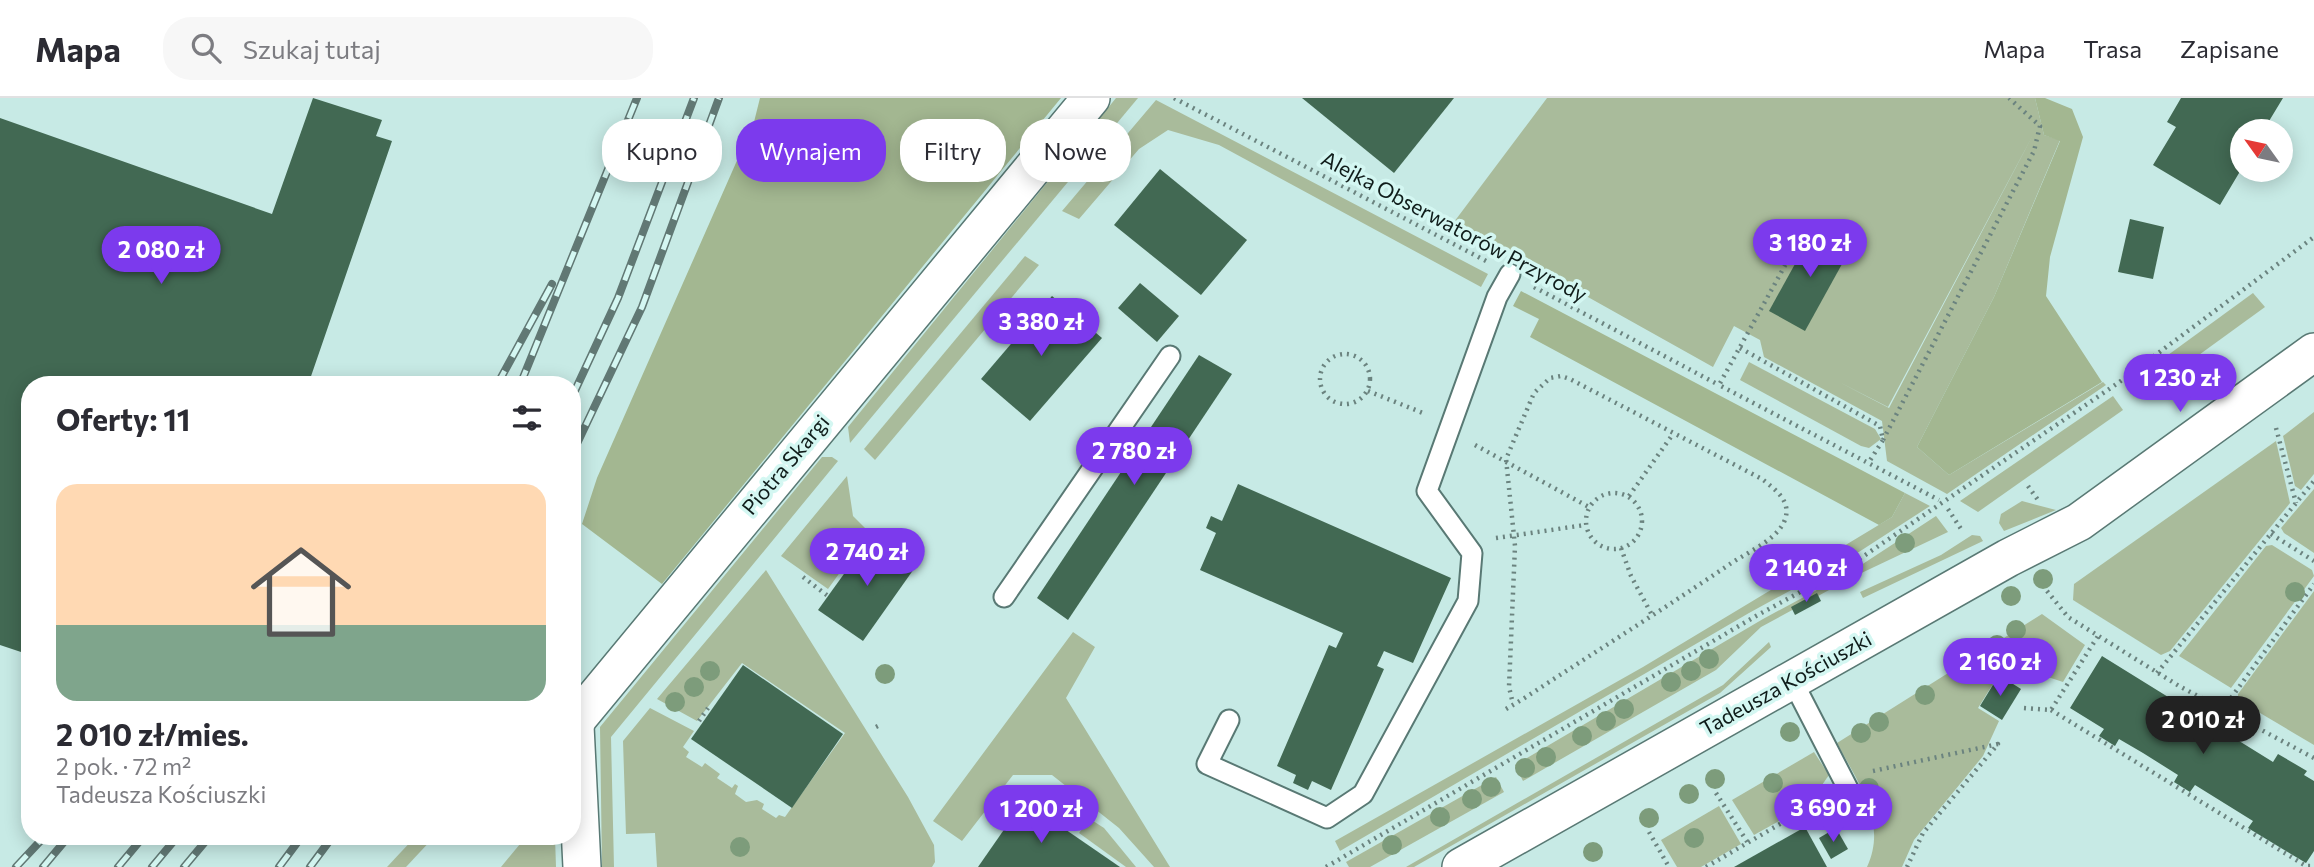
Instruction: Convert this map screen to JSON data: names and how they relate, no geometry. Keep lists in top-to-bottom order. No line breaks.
{"streets":{"street":["Piotra Skargi","Tadeusza Kościuszki"],"path":["Alejka Obserwatorów Przyrody"]},"north":"top left","page":{"header":"Mapa","search":"Szukaj tutaj","nav":["Mapa","Trasa","Zapisane"],"chip":["Kupno","Wynajem","Filtry","Nowe"],"price":["3 180 zł","2 080 zł","3 380 zł","1 230 zł","2 780 zł","2 740 zł","2 140 zł","2 160 zł","2 010 zł","3 690 zł","1 200 zł"],"heading":"Oferty: 11","list":[{"name":"2 010 zł/mies.","note":"2 pok. · 72 m² · Tadeusza Kościuszki"}]}}
